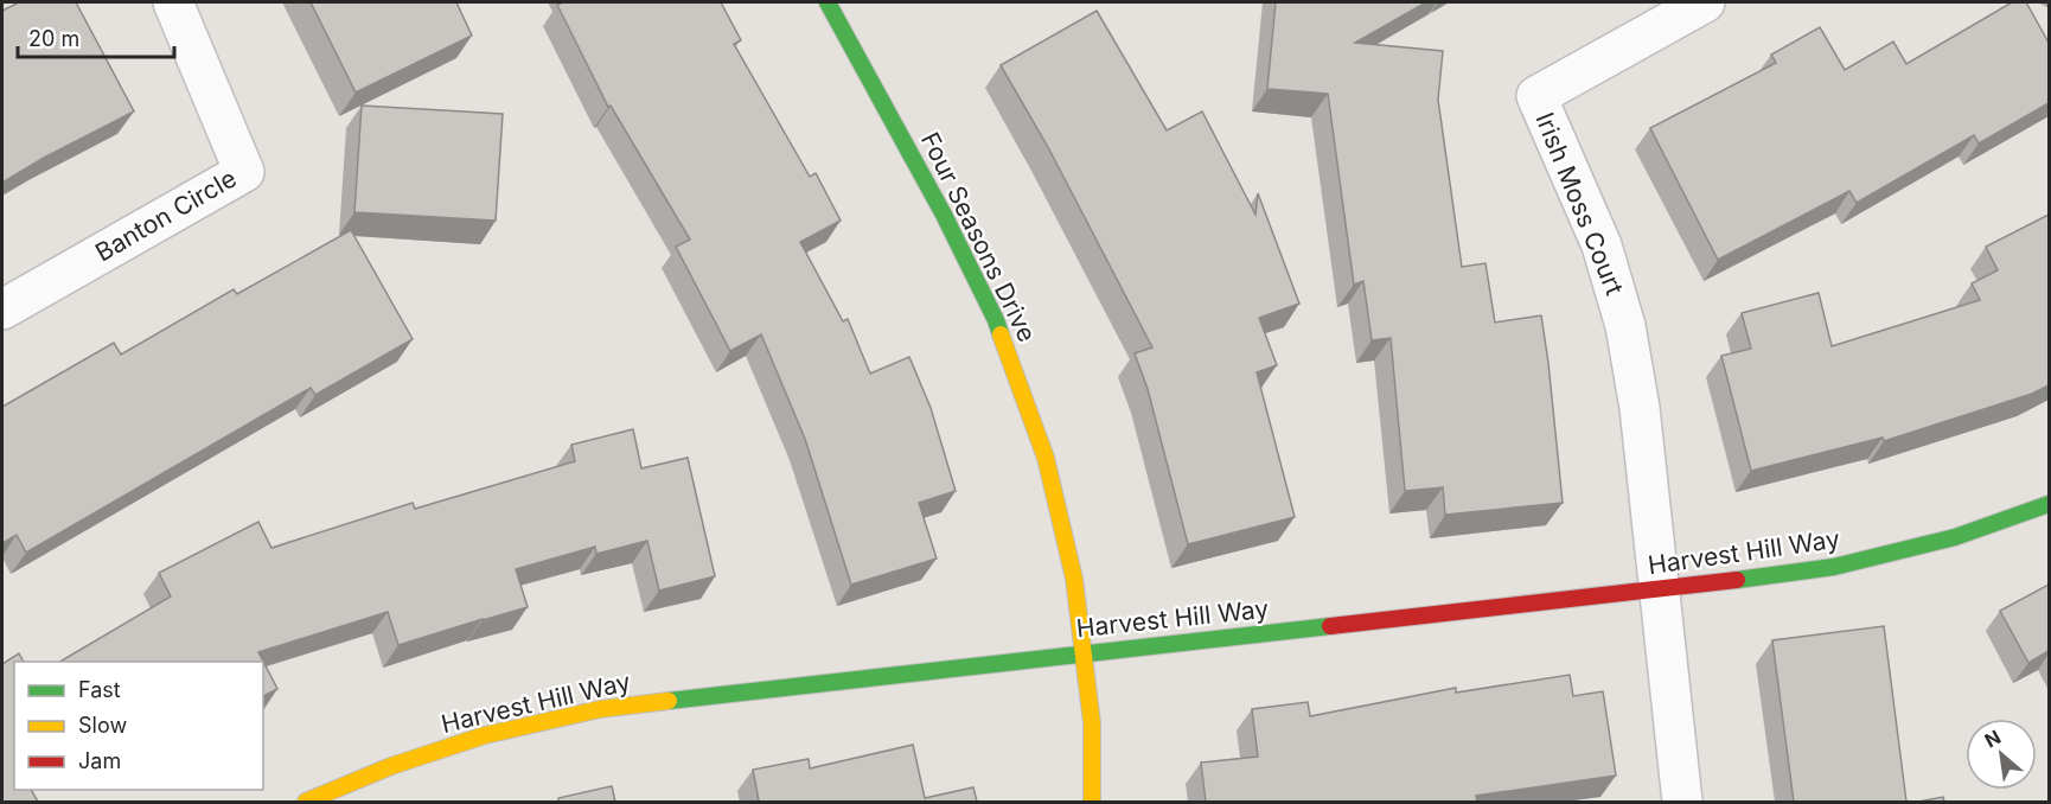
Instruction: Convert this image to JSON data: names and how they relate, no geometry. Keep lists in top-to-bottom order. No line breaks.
{"streets":{"street":["Irish Moss Court","Banton Circle","Four Seasons Drive","Harvest Hill Way"]},"crossings":[["Irish Moss Court","Harvest Hill Way"],["Four Seasons Drive","Harvest Hill Way"]],"legend":["Fast","Slow","Jam"],"scale_bar":"20 m","north":"top left"}
